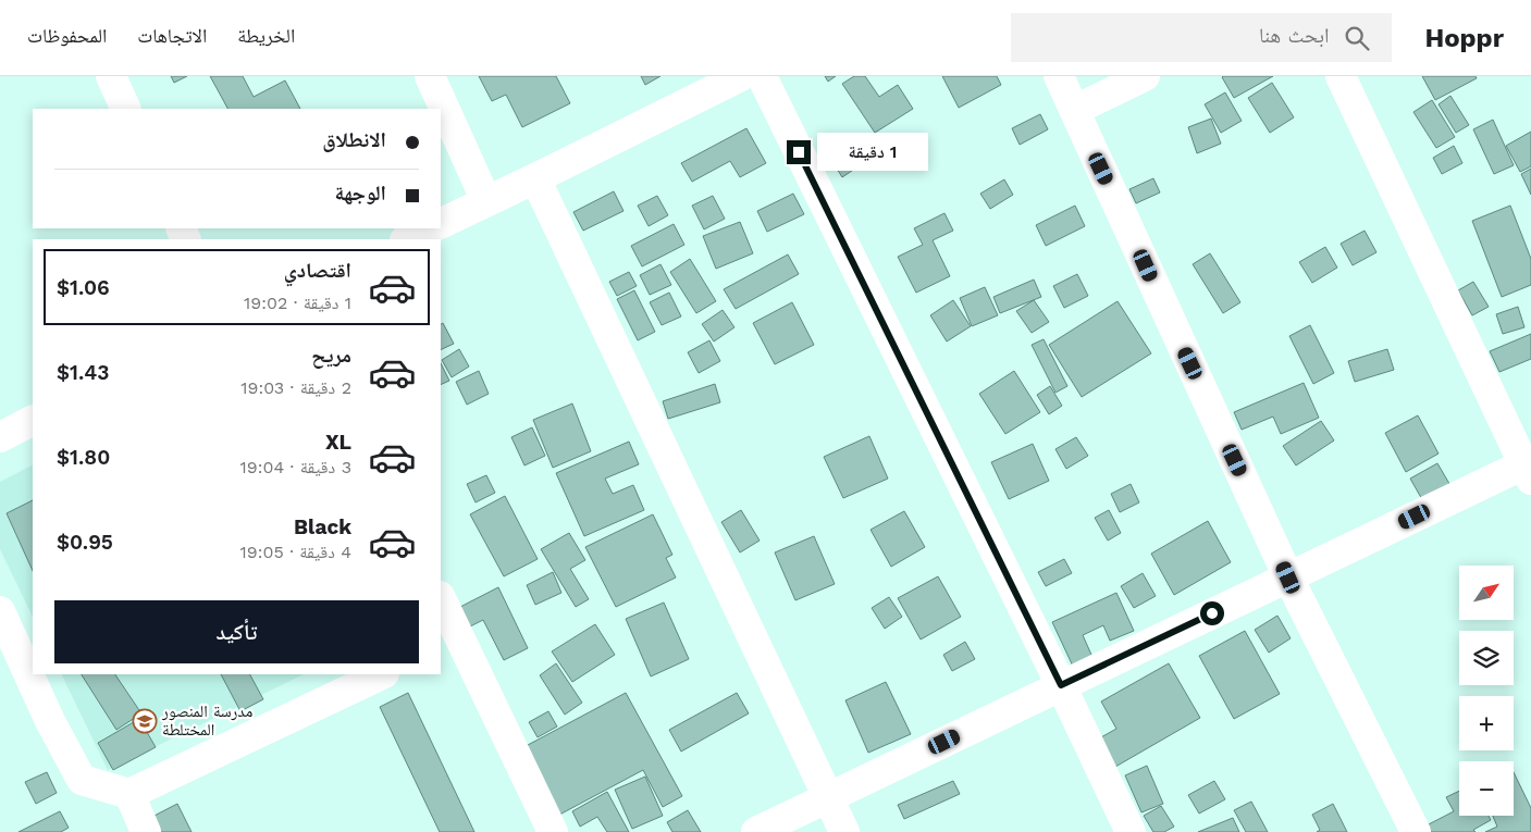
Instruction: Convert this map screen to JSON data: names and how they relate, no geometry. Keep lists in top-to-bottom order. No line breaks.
{"places":{"school or university":["مدرسة المنصور المختلطة"]},"north":"top right","page":{"header":"Hoppr","search":"ابحث هنا","nav":["الخريطة","الاتجاهات","المحفوظات"],"banner":["الانطلاق","الوجهة"],"bubble":"1 دقيقة","list":[{"name":"اقتصادي","note":"1 دقيقة · 19:02","value":"$1.06"},{"name":"مريح","note":"2 دقيقة · 19:03","value":"$1.43"},{"name":"XL","note":"3 دقيقة · 19:04","value":"$1.80"},{"name":"Black","note":"4 دقيقة · 19:05","value":"$0.95"}],"map_buttons":["+","−"],"buttons":"تأكيد"}}
